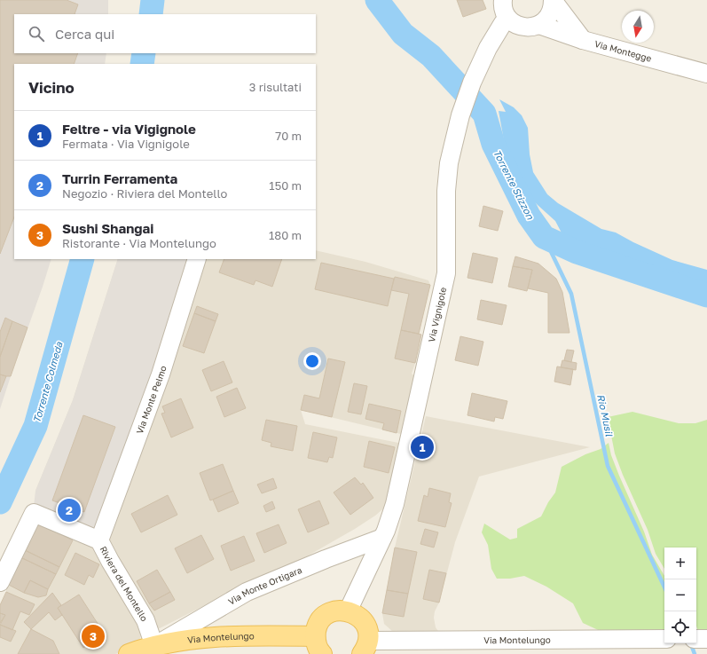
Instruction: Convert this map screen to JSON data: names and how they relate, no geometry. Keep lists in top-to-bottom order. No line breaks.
{"streets":{"main road":["Via Montelungo"],"street":["Via Montegge","Via Vignigole","Via Monte Pelmo","Riviera del Montello","Via Monte Ortigara"]},"crossings":[["Via Vignigole","Via Monte Ortigara"],["Via Monte Pelmo","Riviera del Montello"],["Riviera del Montello","Via Monte Ortigara"],["Riviera del Montello","Via Montelungo"],["Via Monte Ortigara","Via Montelungo"]],"water":["Torrente Stizzon","Torrente Colmeda","Rio Musil"],"north":"bottom","page":{"search":"Cerca qui","heading":["Vicino","3 risultati"],"list":[{"mark":"1","name":"Feltre - via Vigignole","note":"Fermata · Via Vignigole","value":"70 m"},{"mark":"2","name":"Turrin Ferramenta","note":"Negozio · Riviera del Montello","value":"150 m"},{"mark":"3","name":"Sushi Shangai","note":"Ristorante · Via Montelungo","value":"180 m"}],"pins":["1","2","3"],"map_buttons":["+","−"]}}
